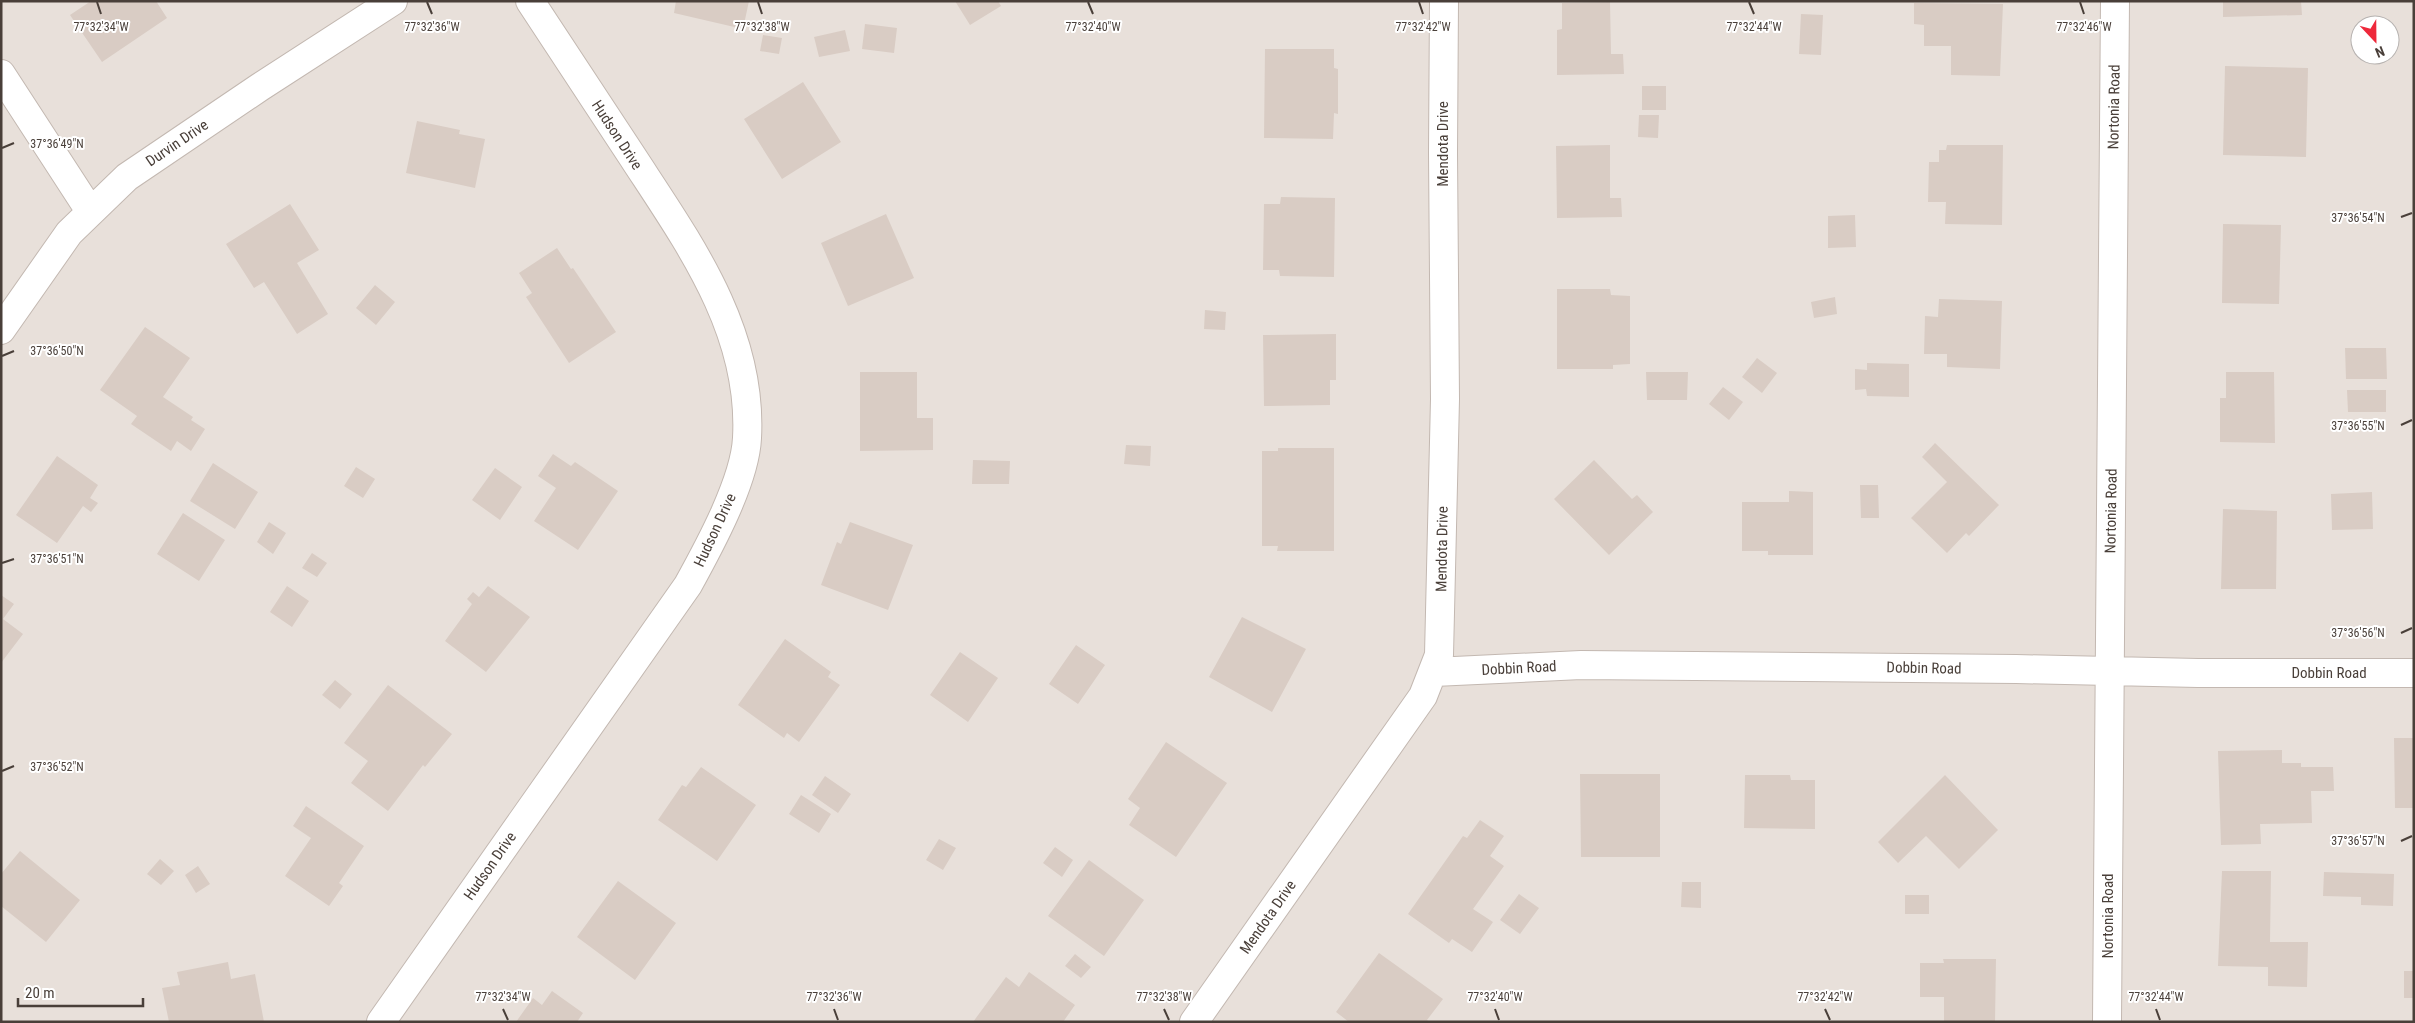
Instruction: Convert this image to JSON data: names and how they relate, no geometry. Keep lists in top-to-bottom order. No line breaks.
{"streets":{"street":["Nortonia Road","Hudson Drive","Durvin Drive","Mendota Drive","Dobbin Road"]},"crossings":[["Nortonia Road","Dobbin Road"],["Mendota Drive","Dobbin Road"]],"scale_bar":"20 m","north":"bottom","coordinates":["77°32'34\"W","77°32'36\"W","77°32'38\"W","77°32'40\"W","77°32'42\"W","77°32'44\"W","77°32'46\"W","37°36'49\"N","37°36'54\"N","37°36'50\"N","37°36'55\"N","37°36'51\"N","37°36'56\"N","37°36'52\"N","37°36'57\"N"]}
